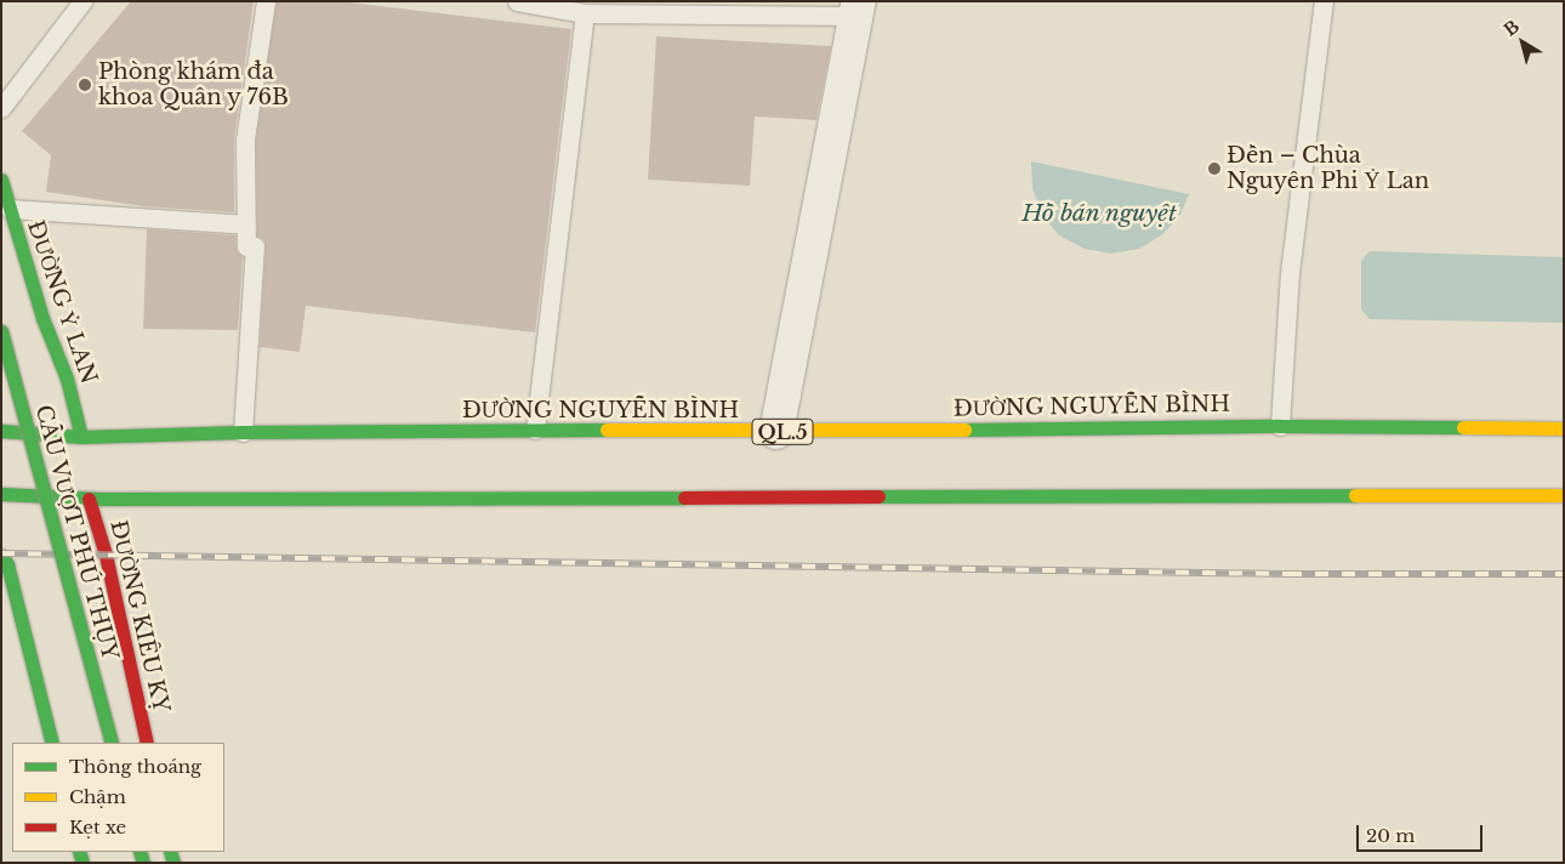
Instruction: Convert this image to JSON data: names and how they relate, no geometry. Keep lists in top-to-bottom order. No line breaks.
{"streets":{"main road":["ĐƯỜNG Ỷ LAN","ĐƯỜNG NGUYỄN BÌNH","QL.5","CẦU VƯỢT PHÚ THỤY","ĐƯỜNG KIÊU KỴ"]},"crossings":[["ĐƯỜNG Ỷ LAN","ĐƯỜNG NGUYỄN BÌNH"]],"water":["Hồ bán nguyệt"],"places":["Phòng khám đa khoa Quân y 76B","Đền – Chùa Nguyên Phi Ỷ Lan"],"legend":["Thông thoáng","Chậm","Kẹt xe"],"scale_bar":"20 m","north":"top left"}
